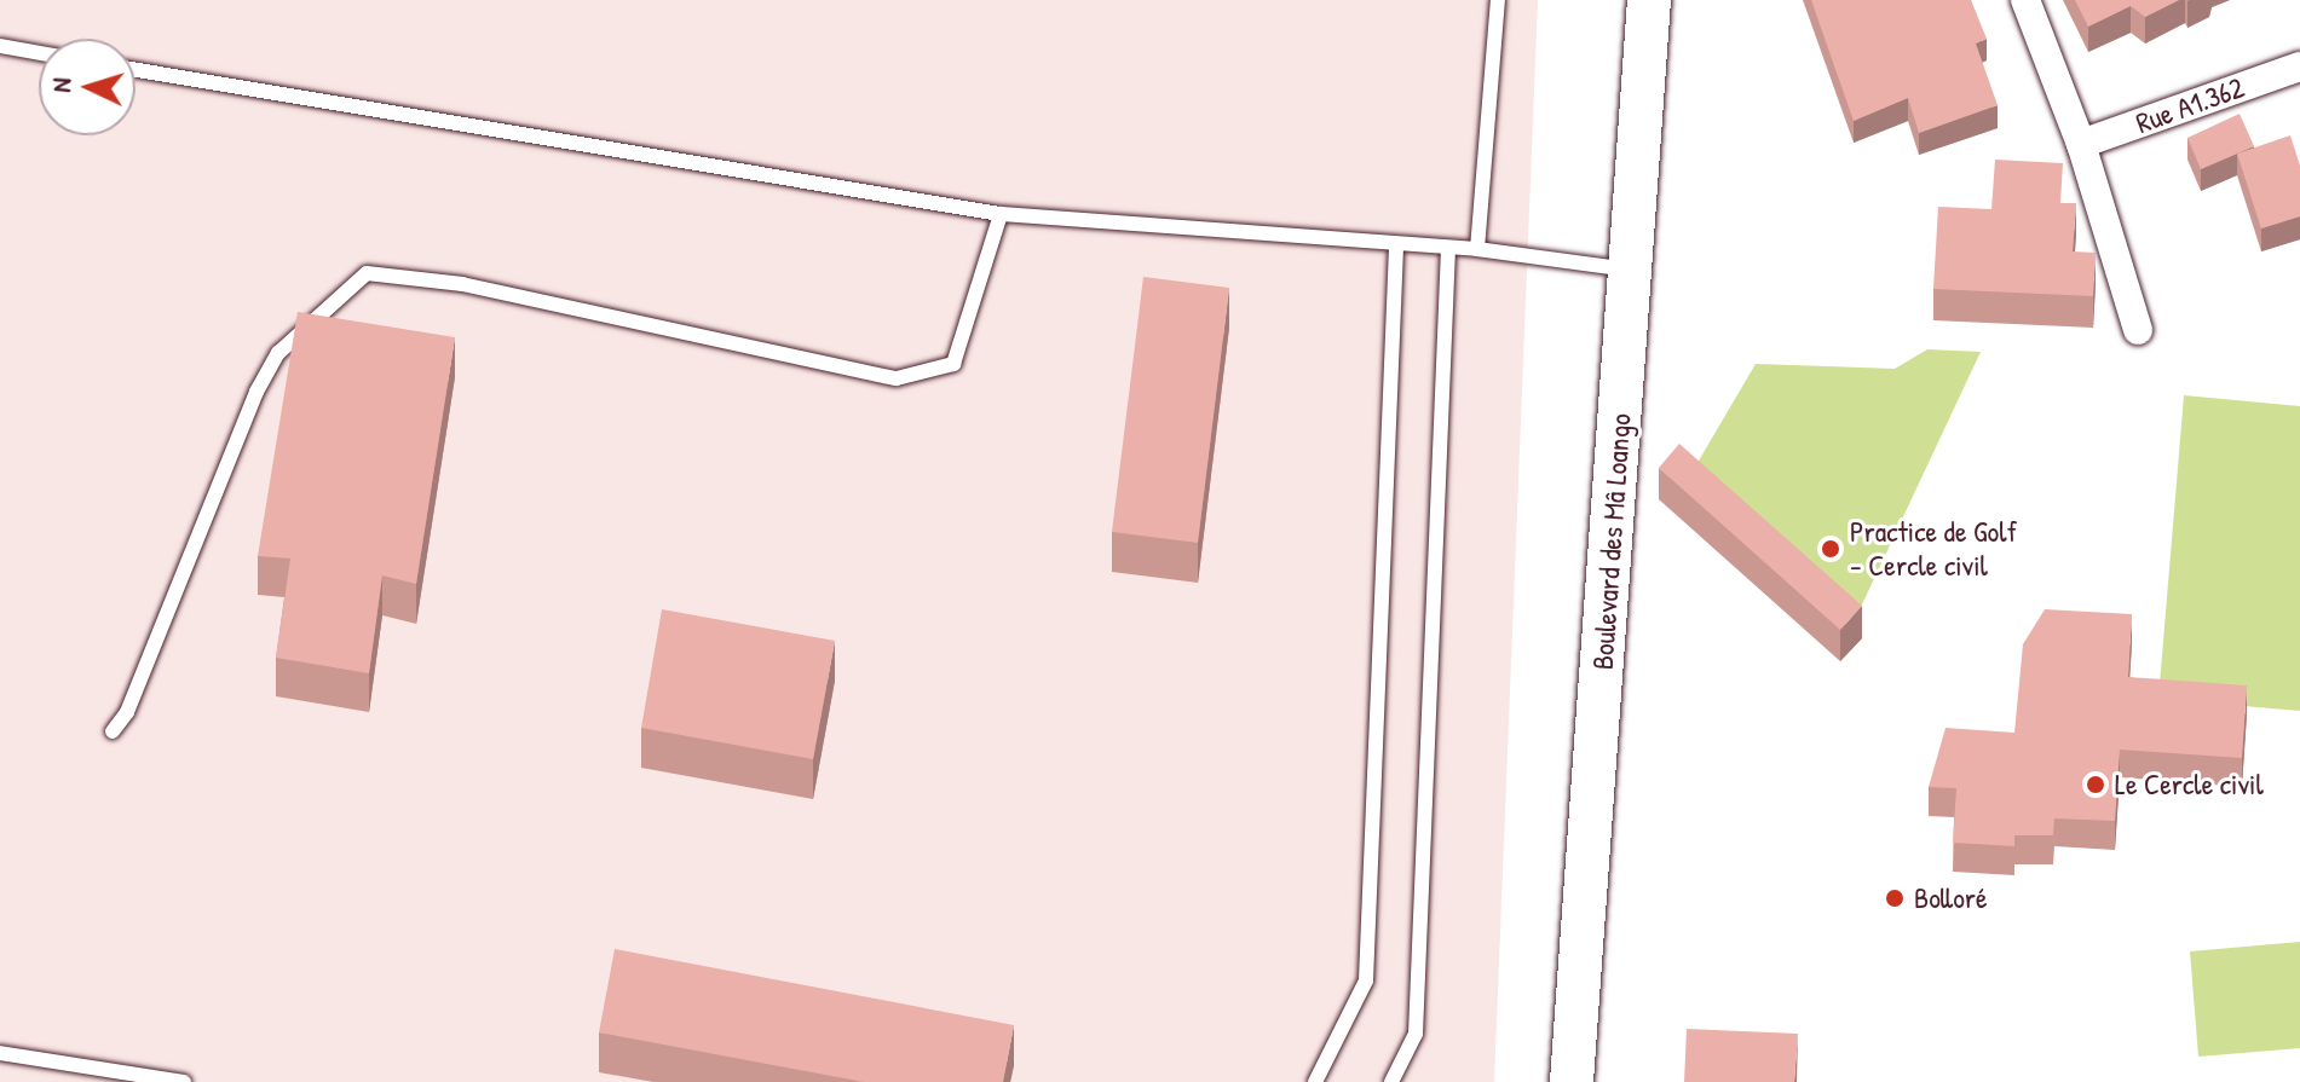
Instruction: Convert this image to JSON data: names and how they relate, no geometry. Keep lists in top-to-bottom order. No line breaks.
{"streets":{"street":["Rue A1.362","Boulevard des Mâ Loango"]},"places":["Practice de Golf - Cercle civil","Le Cercle civil","Bolloré"],"north":"left"}
